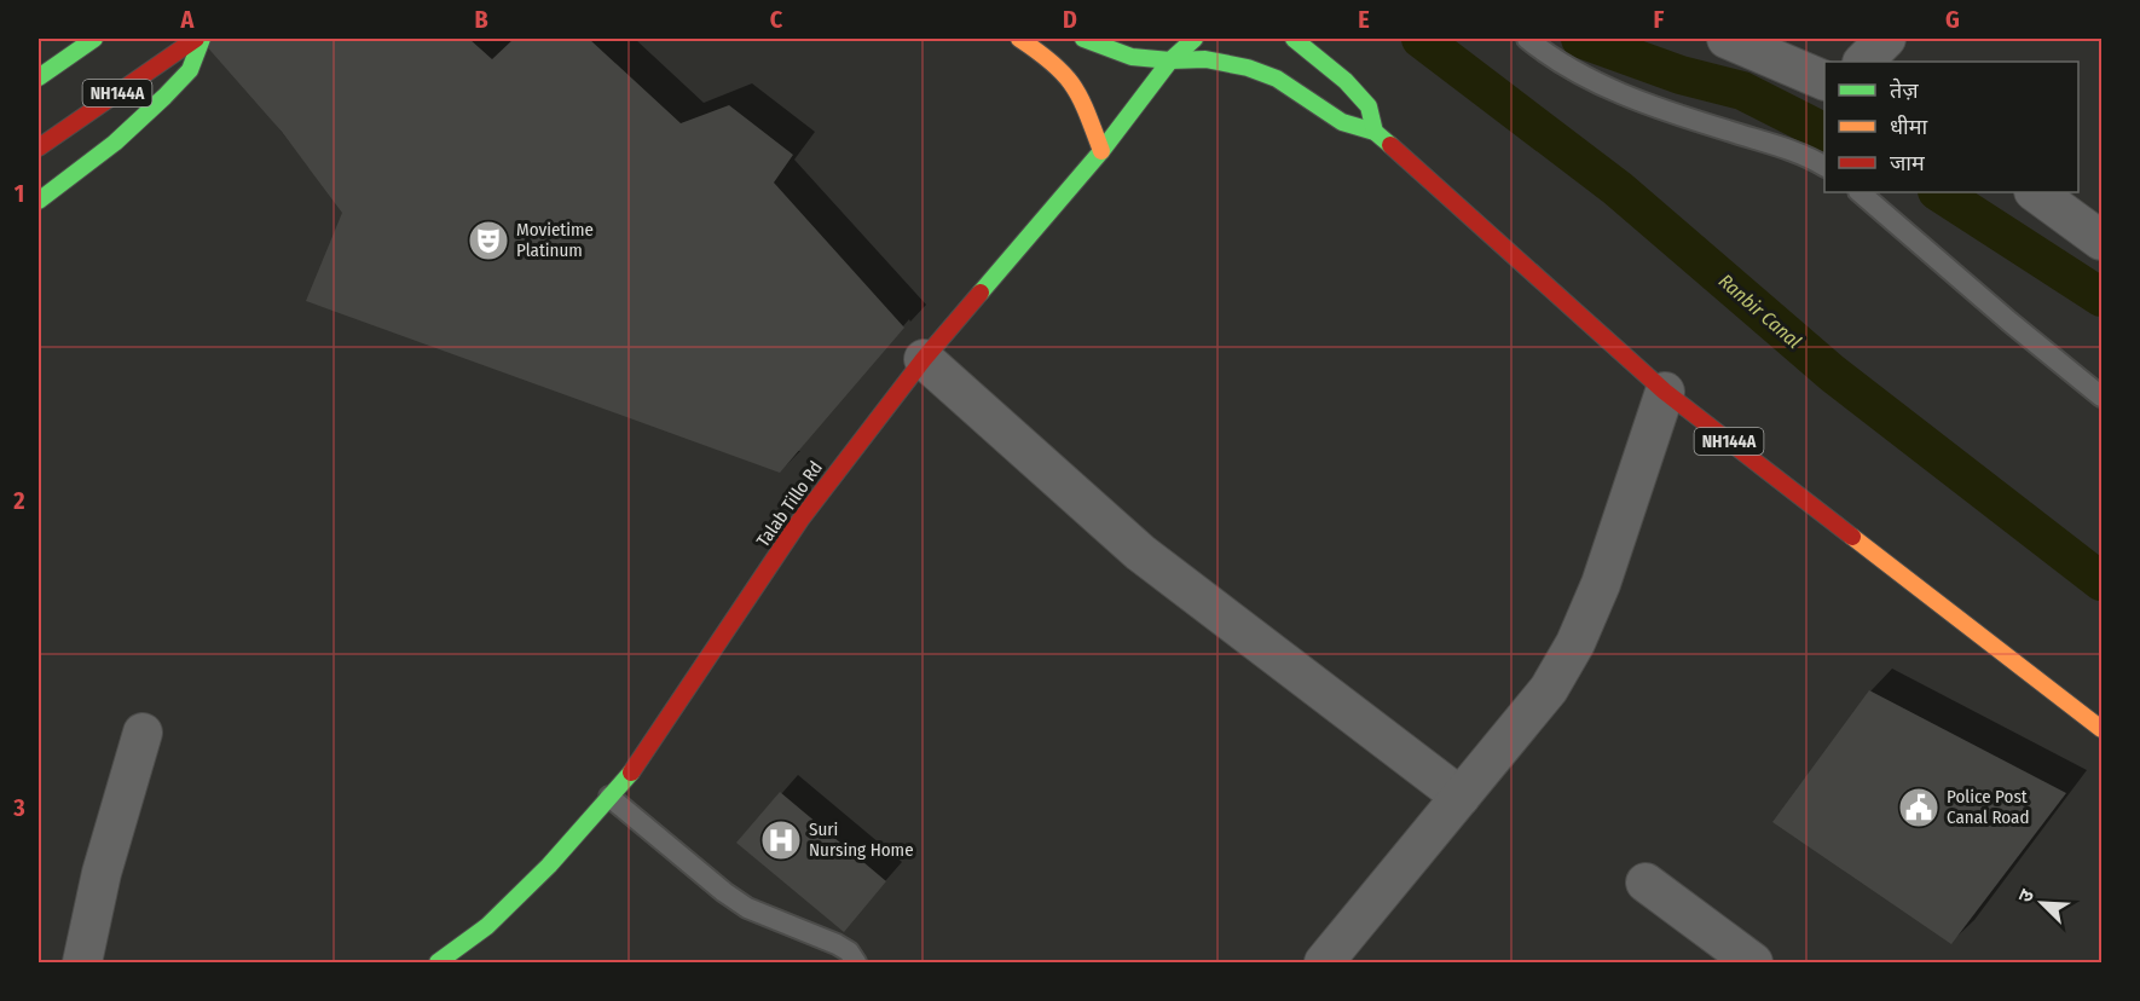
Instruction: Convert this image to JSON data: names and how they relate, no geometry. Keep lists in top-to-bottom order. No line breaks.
{"streets":{"main road":["NH144A","Talab Tillo Rd"]},"crossings":[["NH144A","Talab Tillo Rd"]],"water":["Ranbir Canal"],"places":{"theatre":["Movietime Platinum"],"public building":["Police Post Canal Road"],"hospital":["Suri Nursing Home"]},"legend":["तेज़","धीमा","जाम"],"north":"top left","grid":{"columns":["A","B","C","D","E","F","G"],"rows":["1","2","3"]}}
